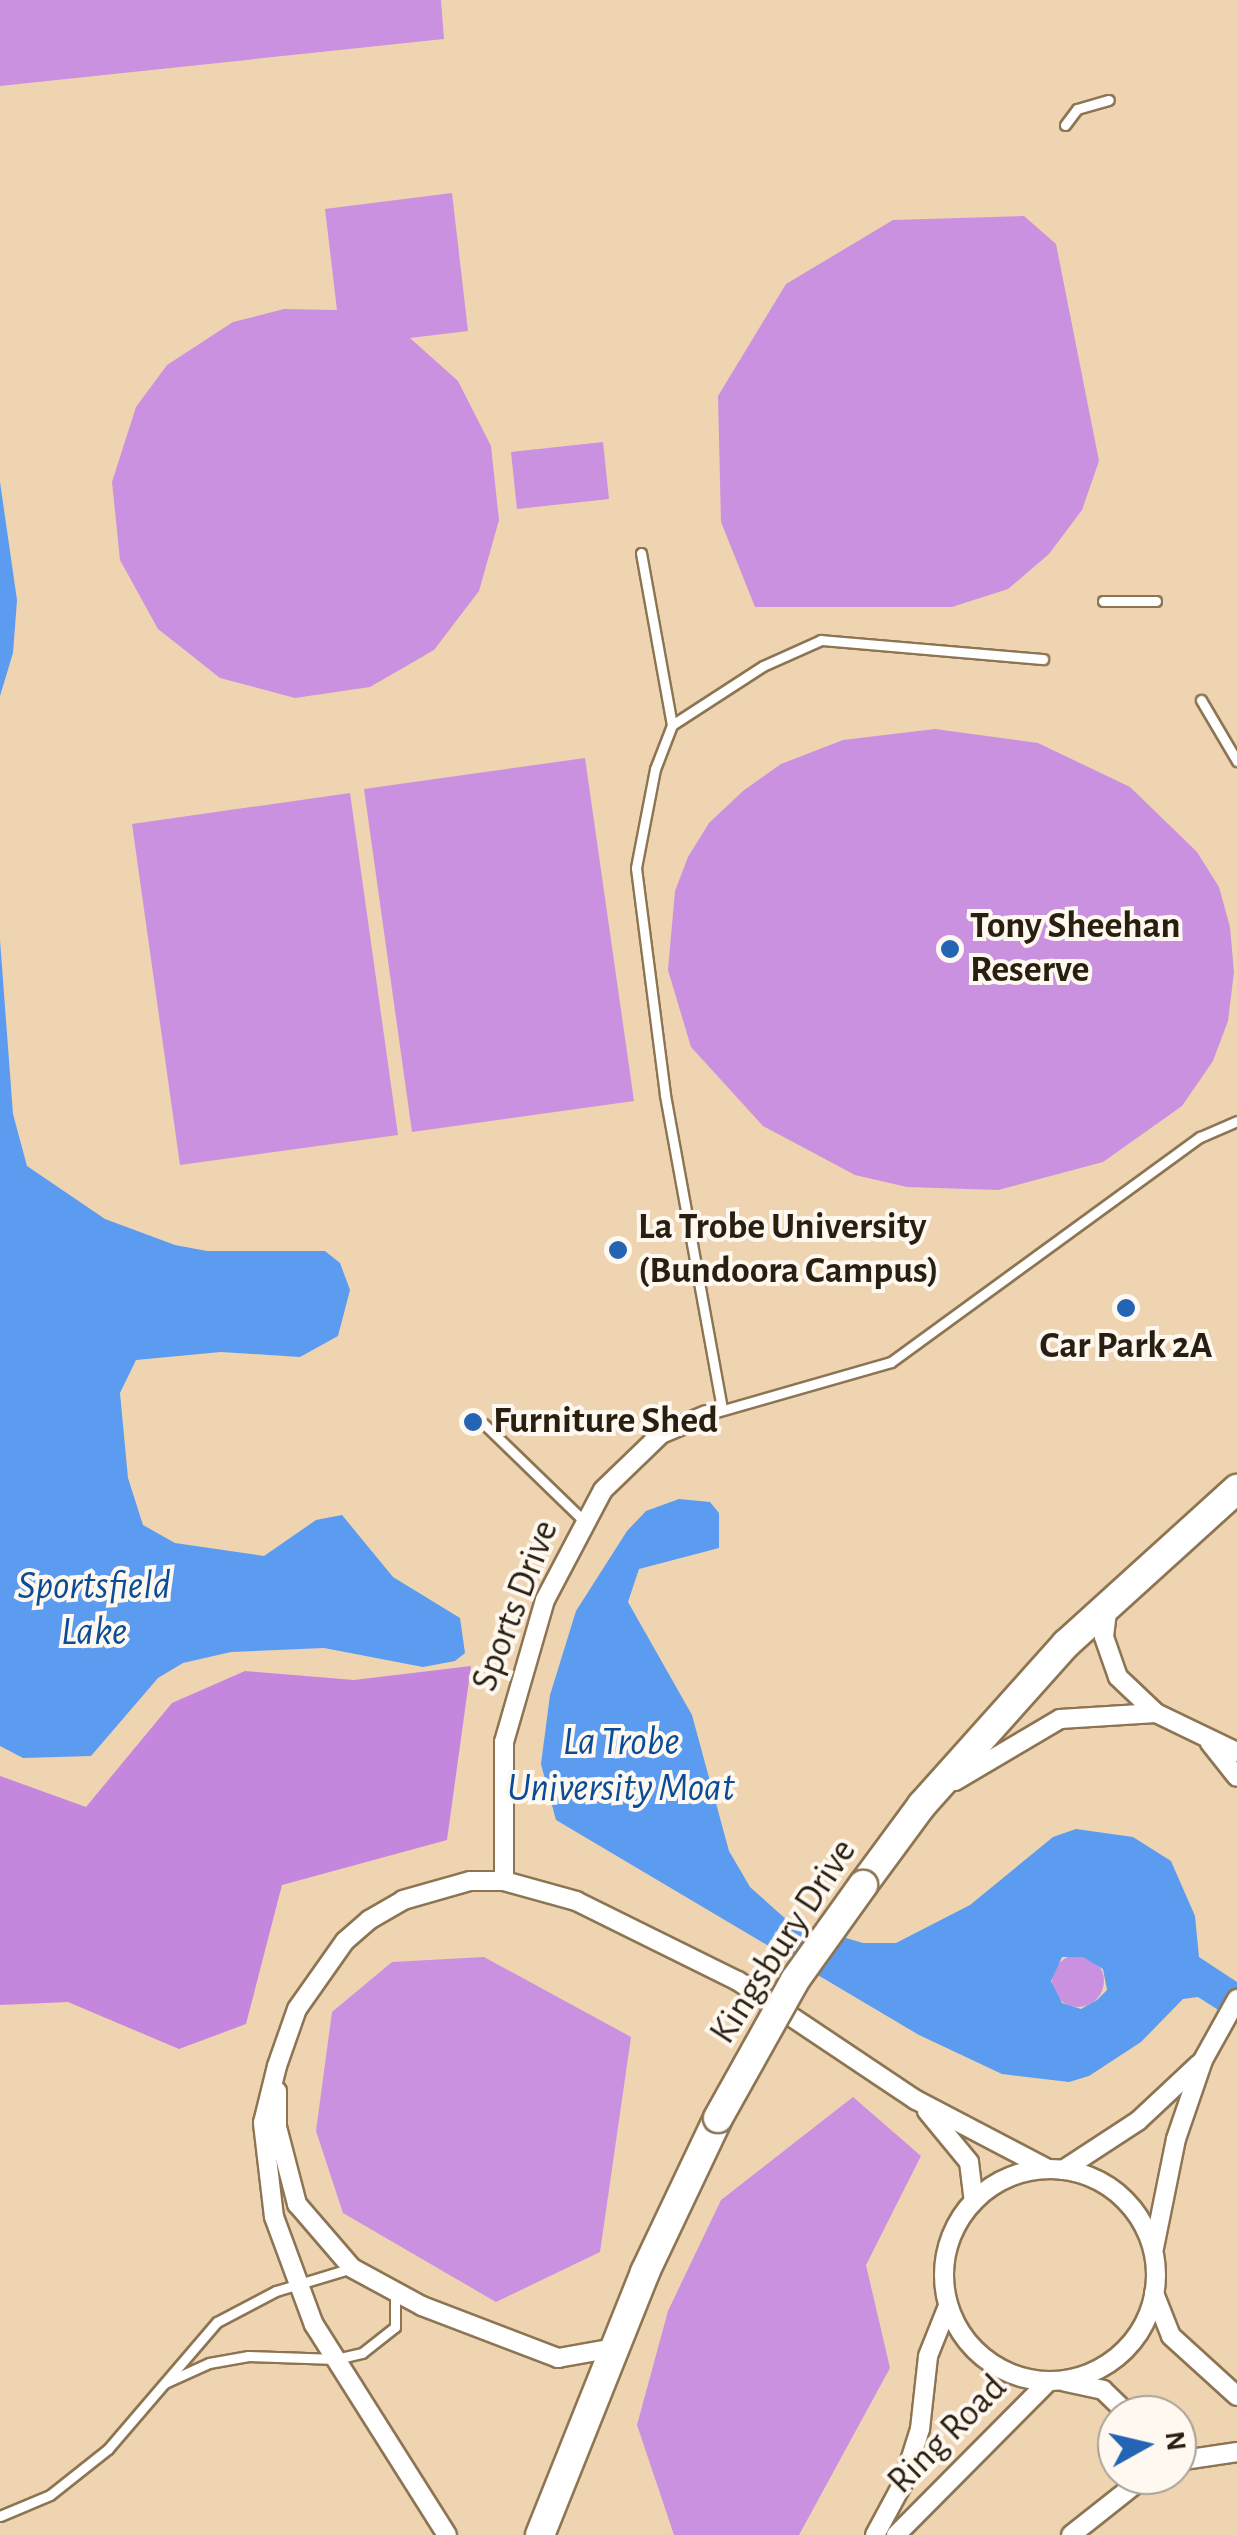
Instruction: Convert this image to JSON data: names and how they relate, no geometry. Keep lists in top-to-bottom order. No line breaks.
{"streets":{"main road":["Kingsbury Drive"],"street":["Sports Drive","Ring Road"]},"water":["Sportsfield Lake","La Trobe University Moat"],"places":["Tony Sheehan Reserve","La Trobe University (Bundoora Campus)","Car Park 2A","Furniture Shed"],"north":"right"}
